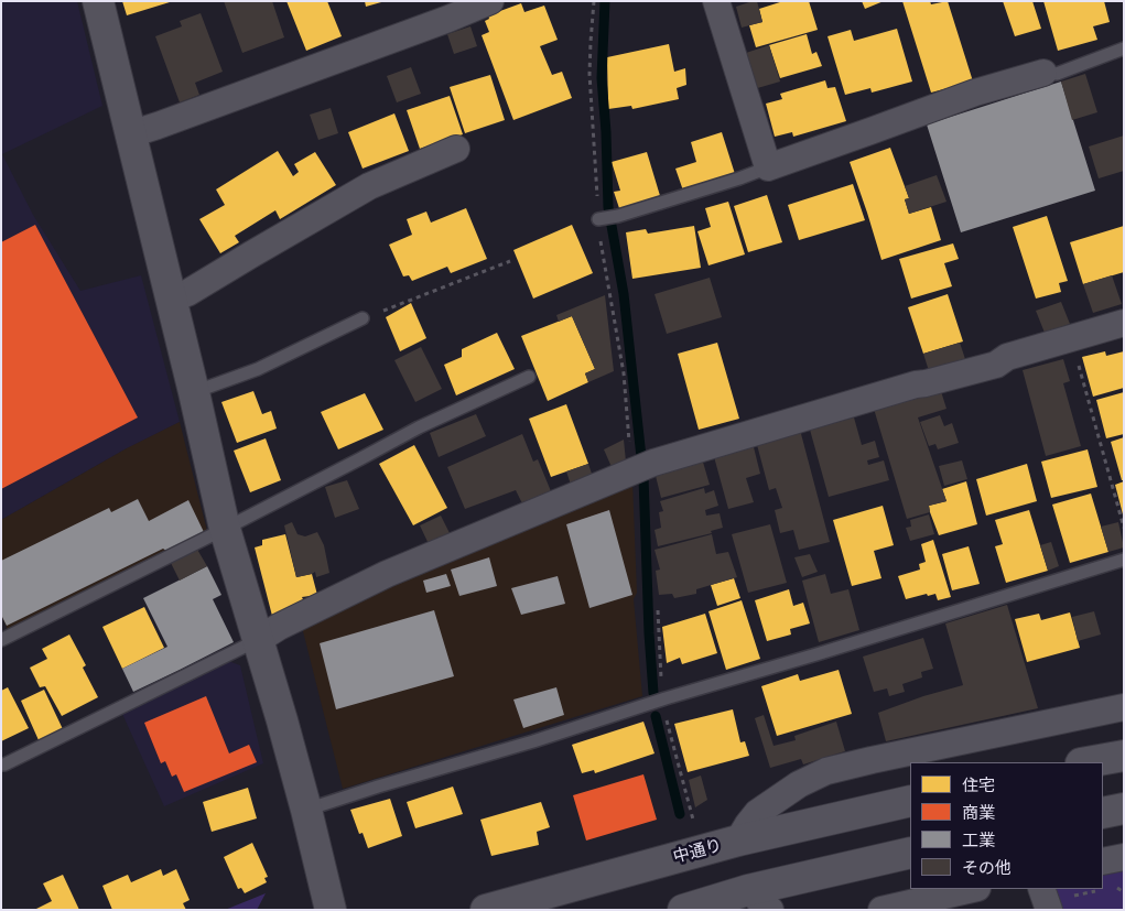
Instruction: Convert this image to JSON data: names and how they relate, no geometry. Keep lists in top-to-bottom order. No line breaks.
{"streets":{"street":["中通り"]},"legend":["住宅","商業","工業","その他"]}
